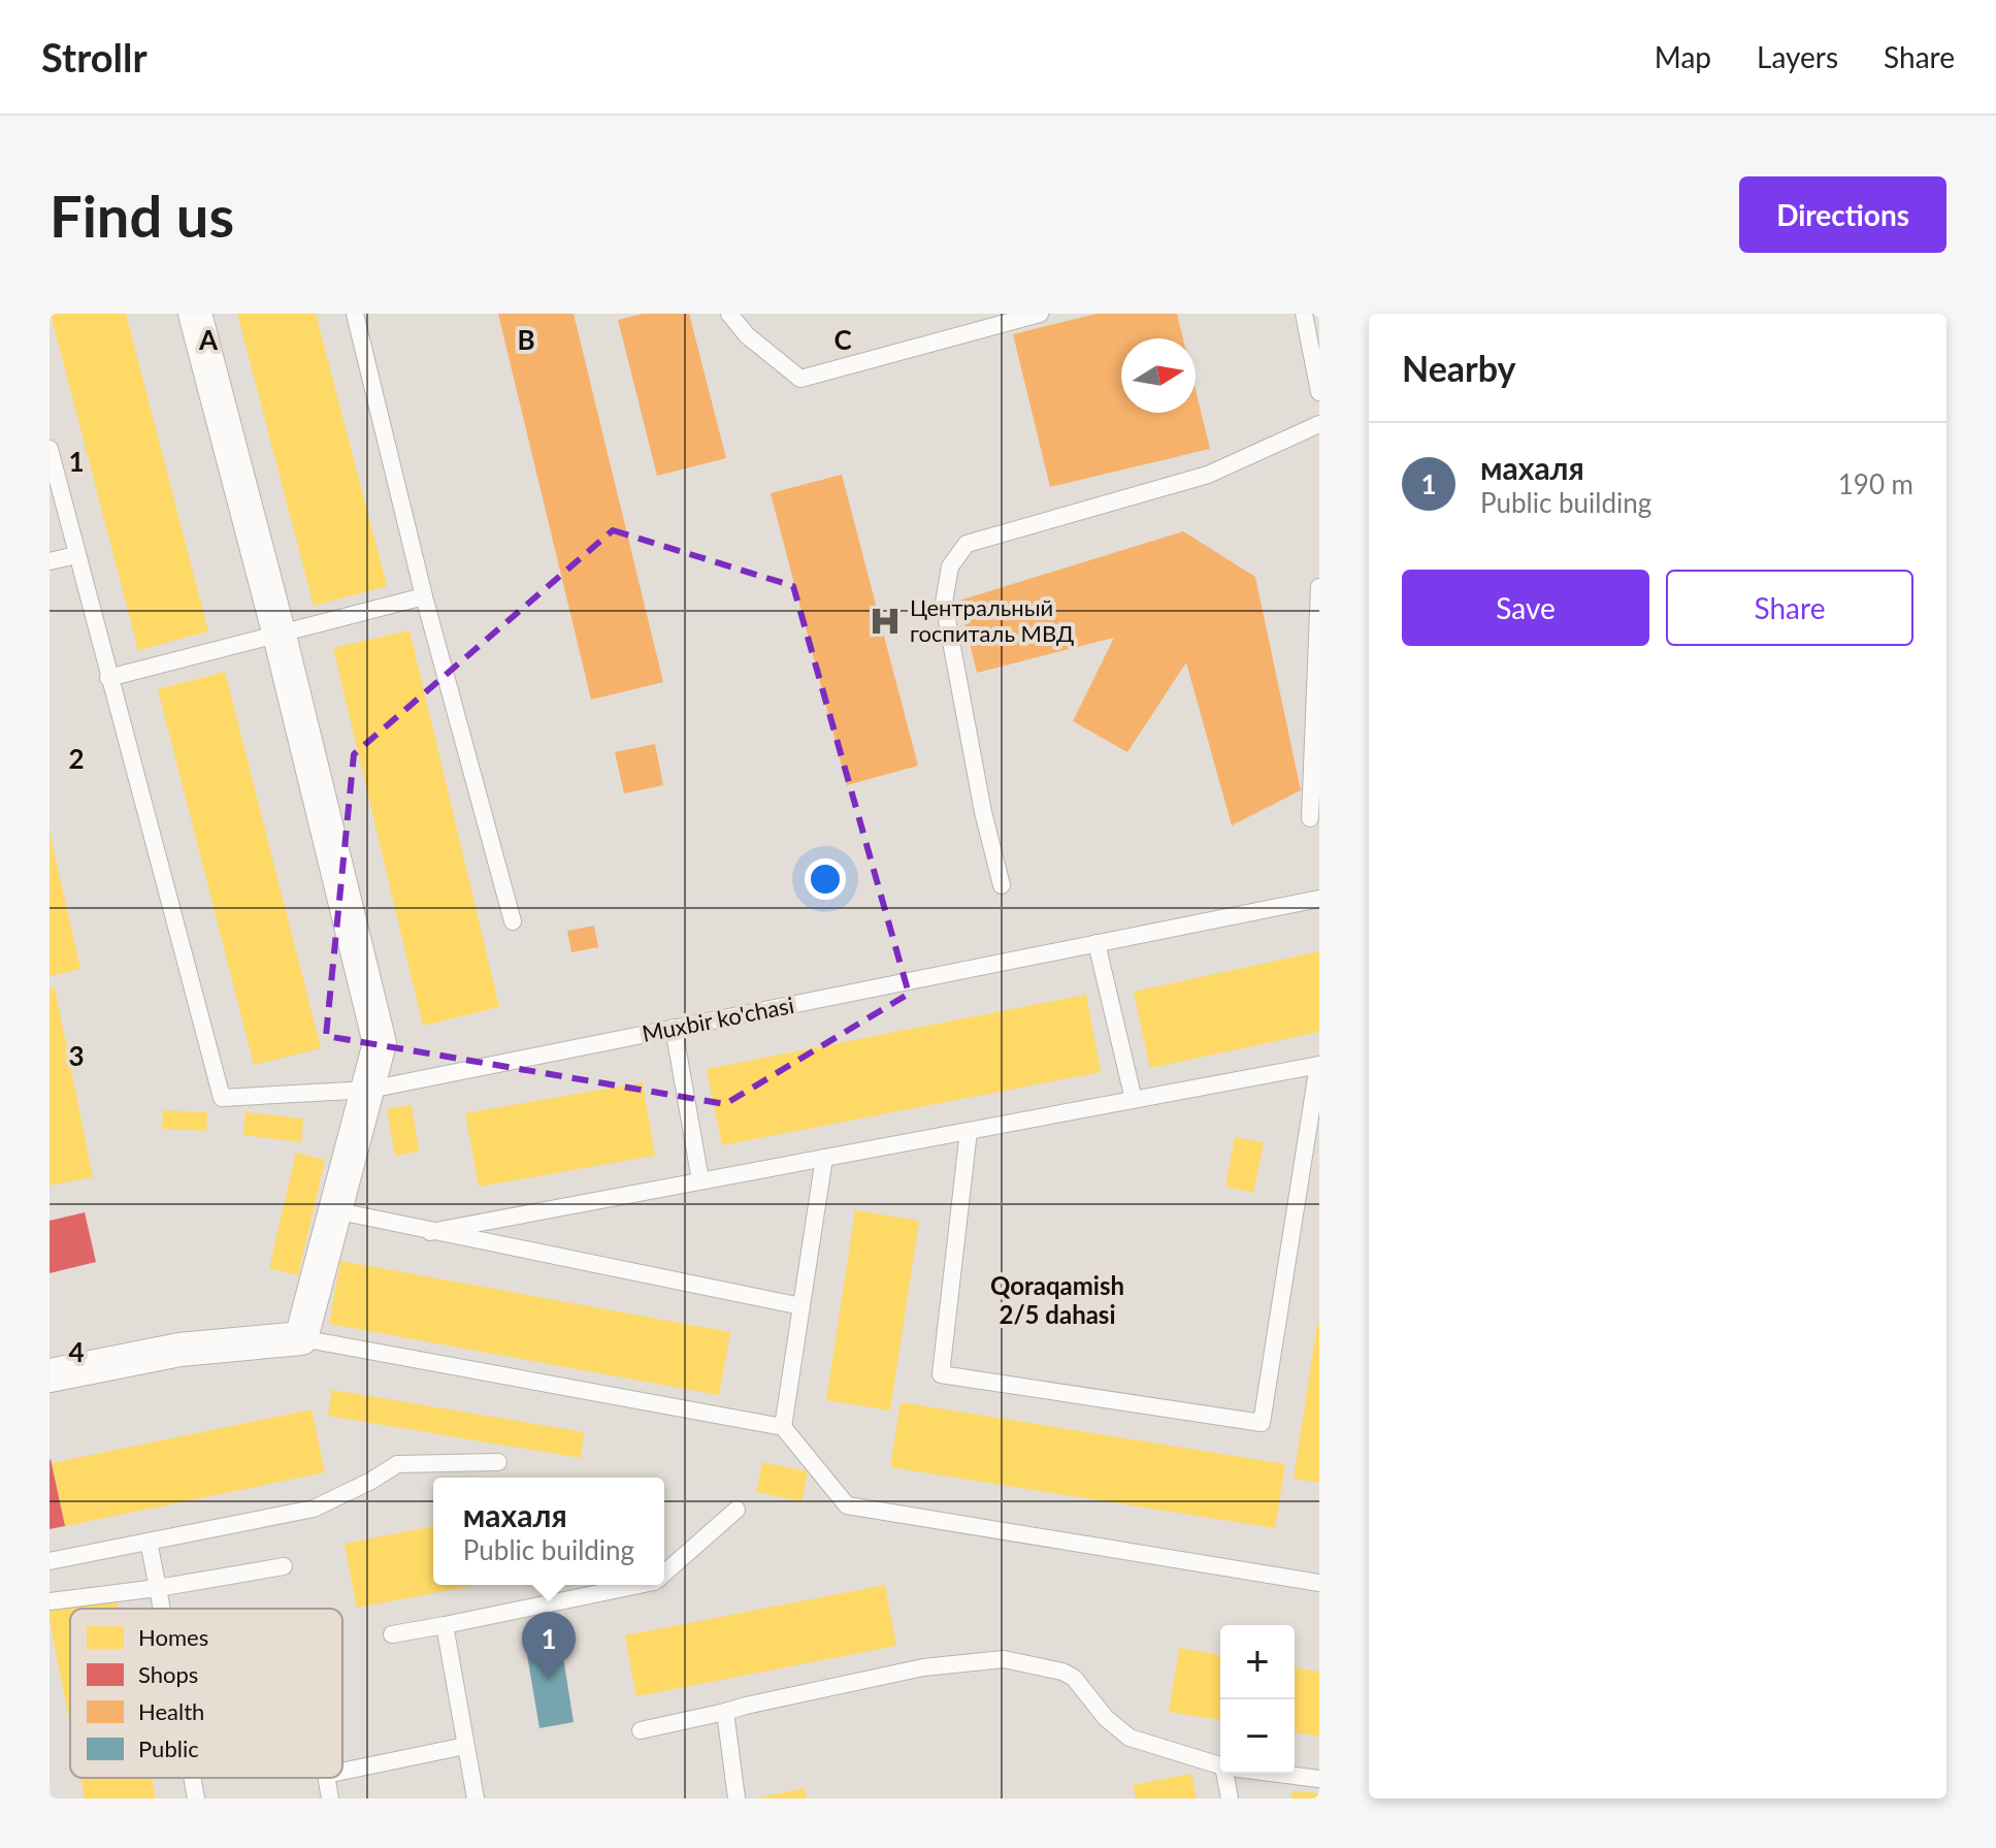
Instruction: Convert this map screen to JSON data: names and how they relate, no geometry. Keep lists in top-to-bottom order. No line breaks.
{"streets":{"lane":["Muxbir ko'chasi"]},"districts":["Qoraqamish 2/5 dahasi"],"places":{"hospital":["Центральный госпиталь МВД"]},"legend":["Homes","Shops","Health","Public"],"north":"right","page":{"header":"Strollr","nav":["Map","Layers","Share"],"buttons":["Directions",["Save","Share"]],"title":"Find us","heading":"Nearby","list":[{"mark":"1","name":"махаля","note":"Public building","value":"190 m"}],"popup":["махаля","Public building"],"pins":"1","map_buttons":["+","−"]},"grid":{"columns":["A","B","C"],"rows":["1","2","3","4"]}}
